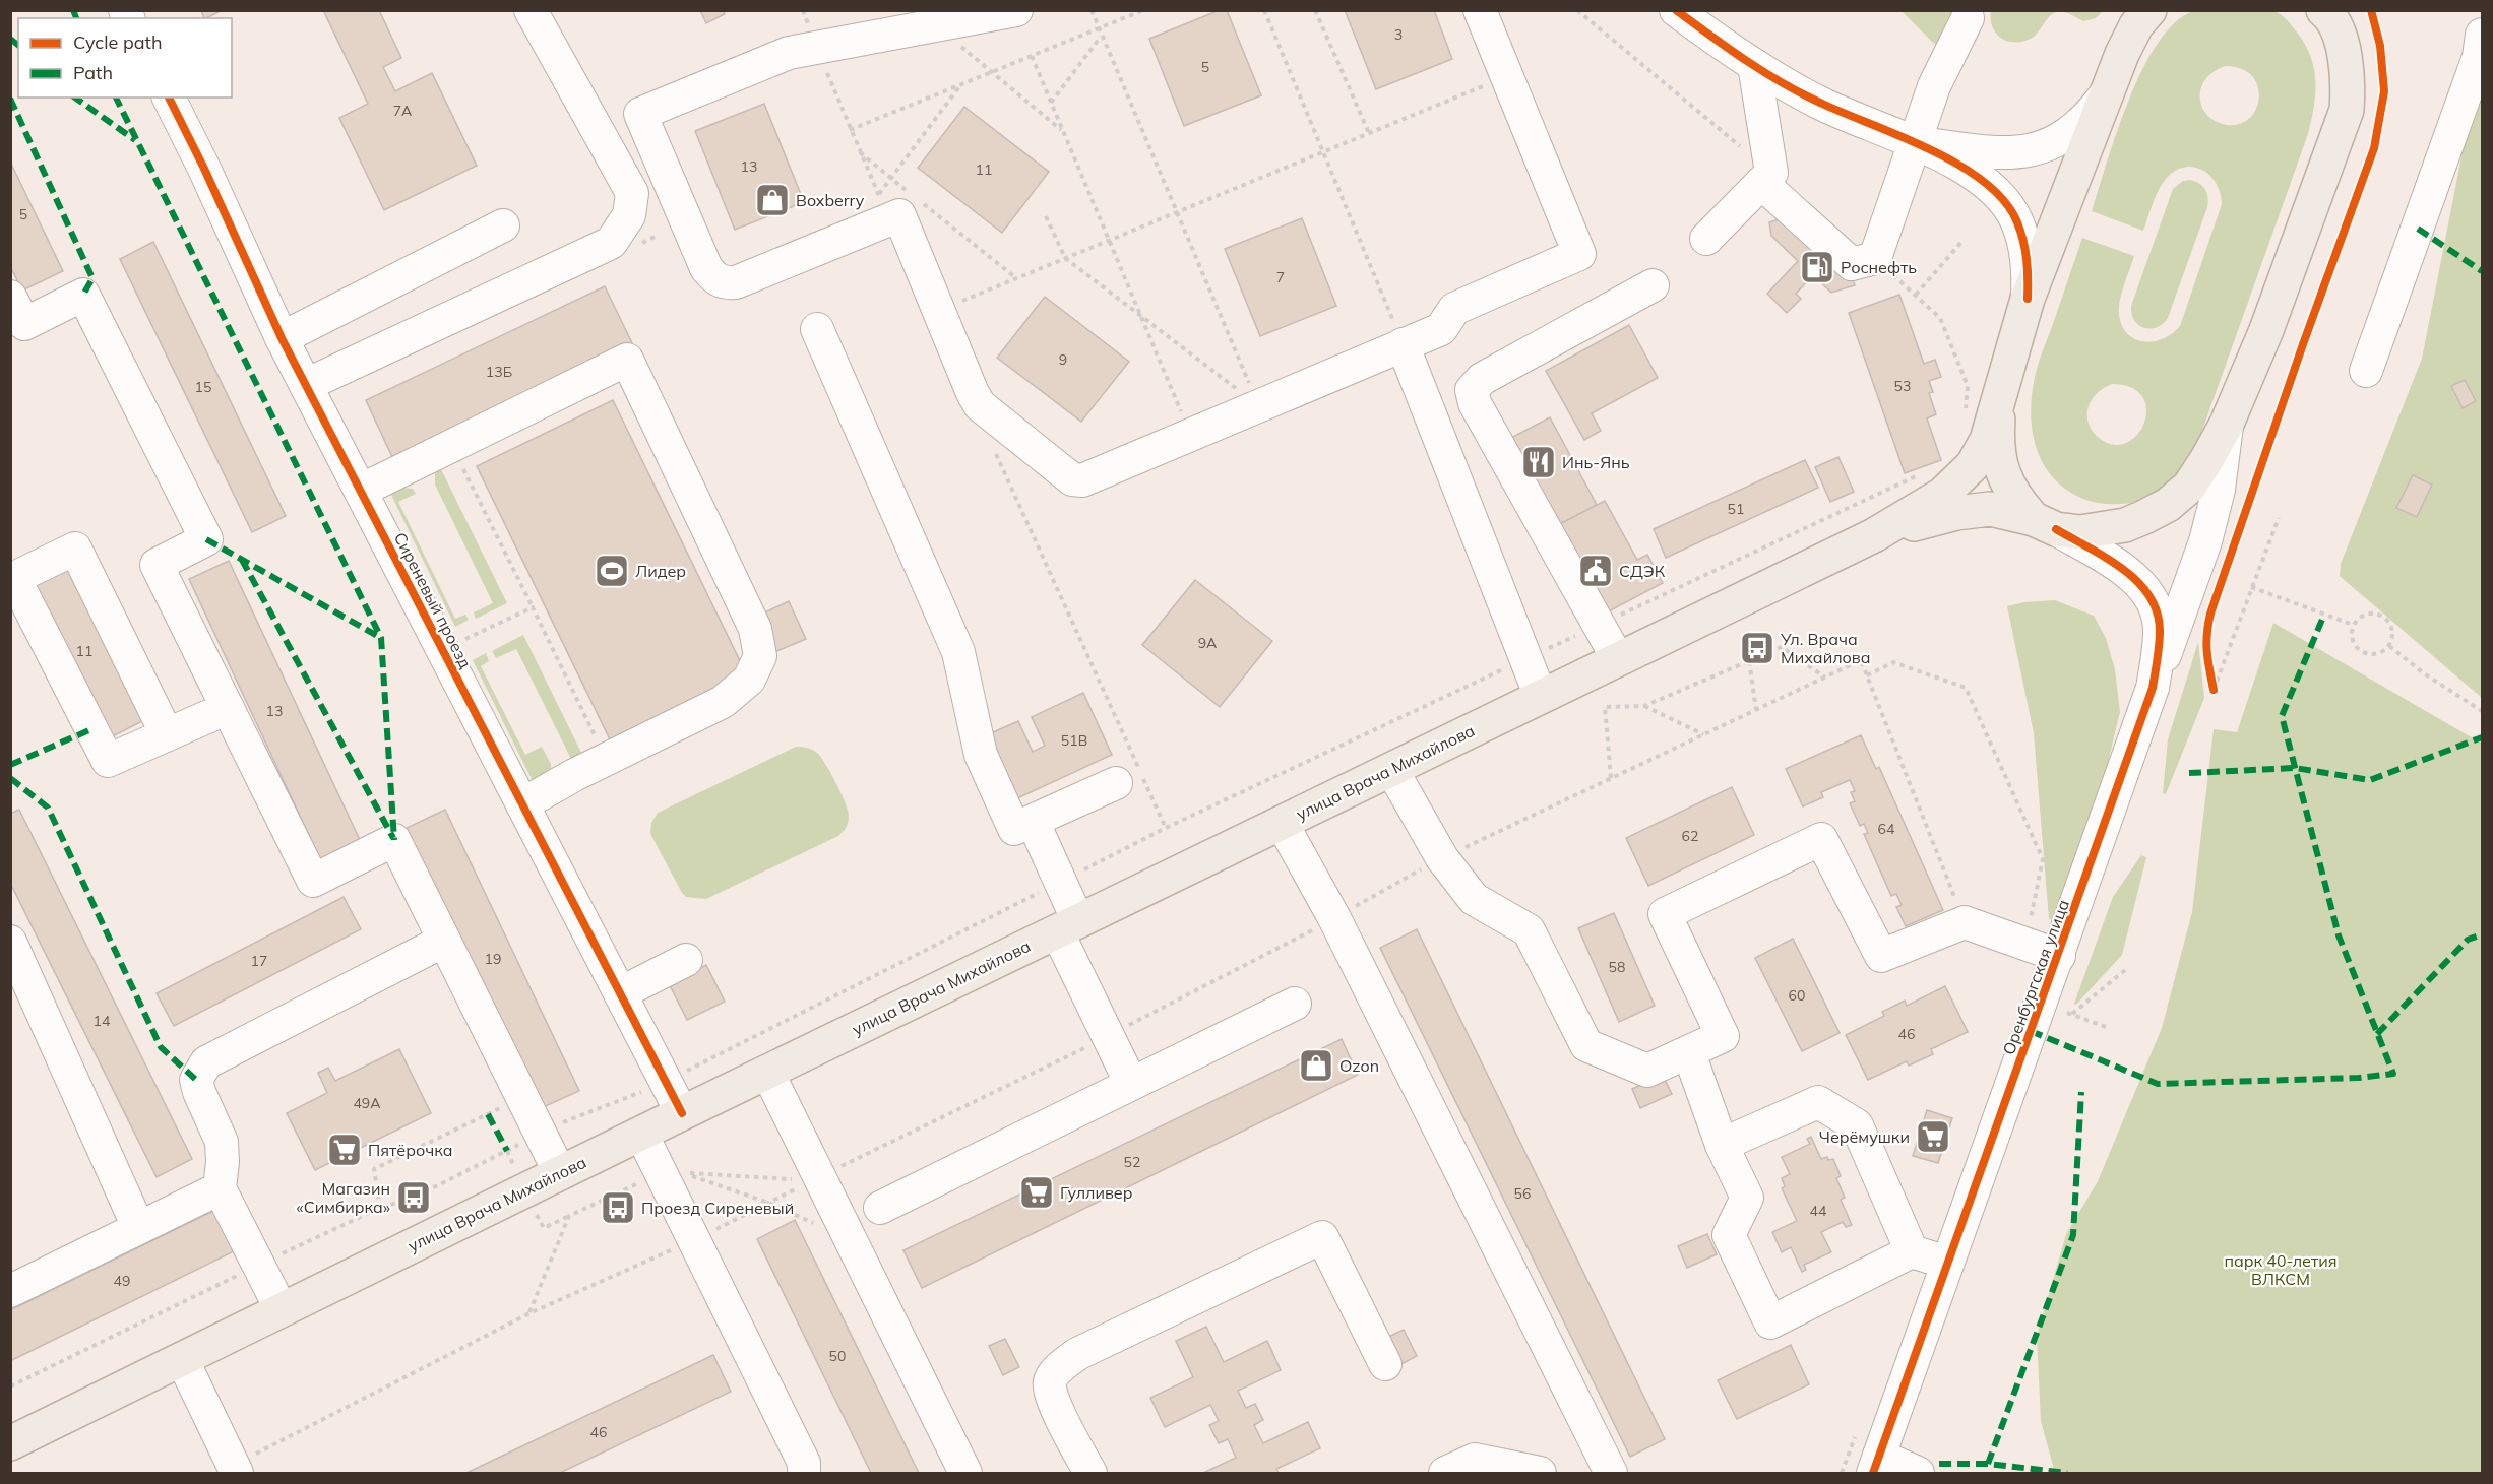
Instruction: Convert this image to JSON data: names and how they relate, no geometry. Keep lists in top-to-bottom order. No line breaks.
{"streets":{"main road":["улица Врача Михайлова","Оренбургская улица"],"street":["Сиреневый проезд"]},"crossings":[["Сиреневый проезд","улица Врача Михайлова"],["улица Врача Михайлова","Оренбургская улица"]],"parks":["парк 40-летия ВЛКСМ"],"places":{"shop":["Boxberry","Ozon"],"fuel station":["Роснефть"],"restaurant":["Инь-Янь"],"sports":["Лидер"],"public building":["СДЭК"],"bus stop":["Ул. Врача Михайлова","Магазин «Симбирка»","Проезд Сиреневый"],"supermarket":["Черёмушки","Пятёрочка","Гулливер"]},"house_numbers":["3","5","7А","13","11","5","7","9","13Б","53","15","51","9А","11","13","51В","64","62","19","17","58","60","14","46","49А","52","56","44","49","50","46"],"legend":["Cycle path","Path"]}
